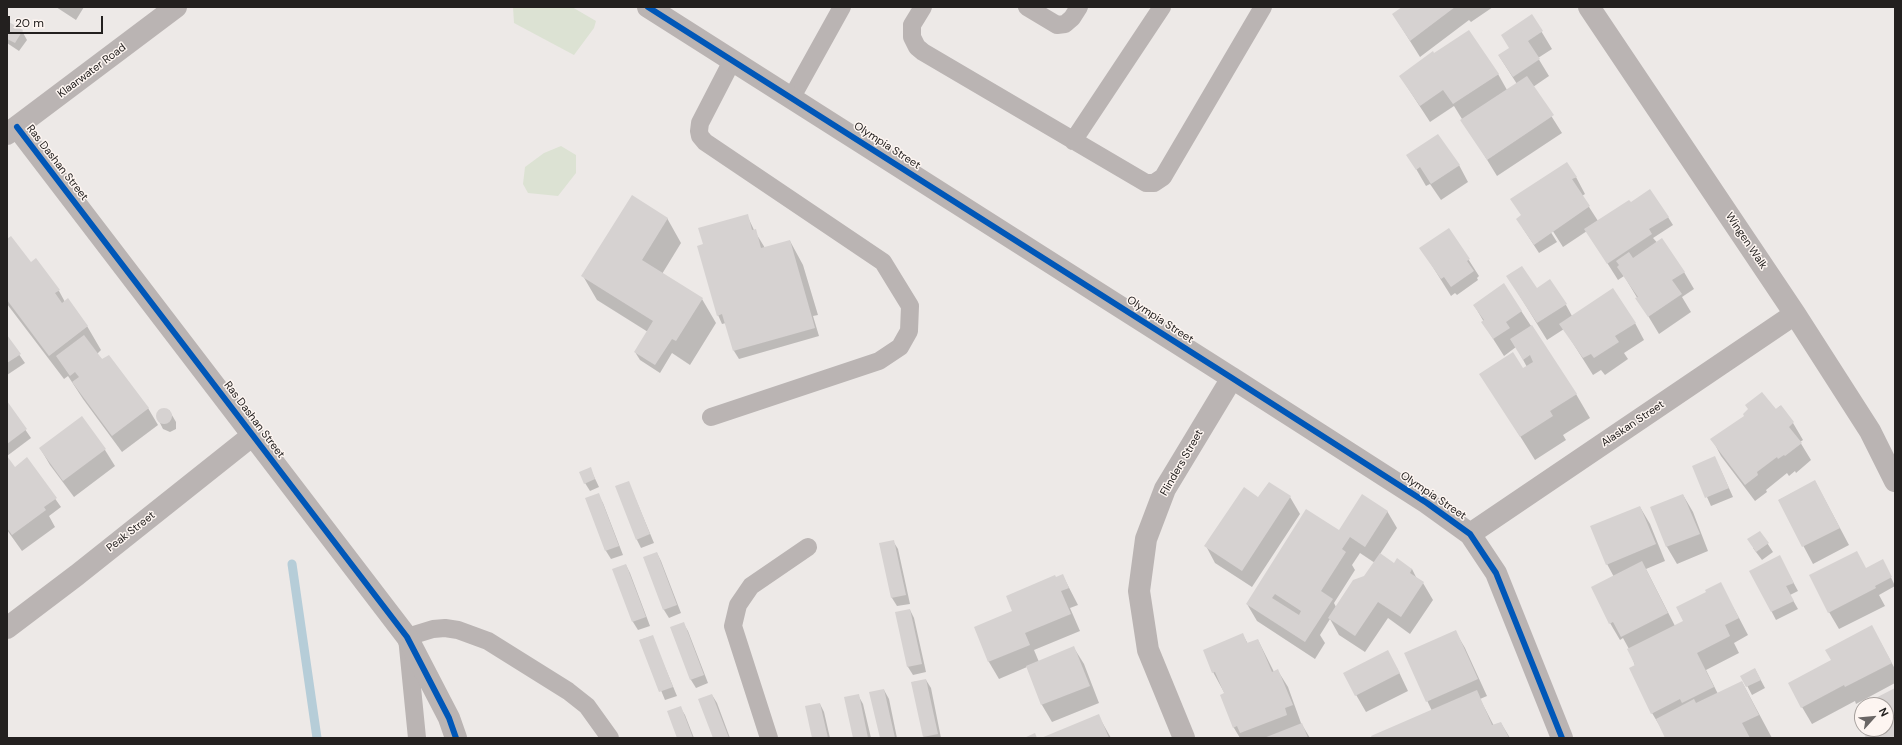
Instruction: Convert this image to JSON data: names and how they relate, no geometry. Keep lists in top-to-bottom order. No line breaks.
{"streets":{"street":["Klaarwater Road","Olympia Street","Ras Dashan Street","Wingen Walk","Alaskan Street","Flinders Street","Peak Street"]},"crossings":[["Klaarwater Road","Ras Dashan Street"],["Olympia Street","Alaskan Street"],["Olympia Street","Flinders Street"],["Ras Dashan Street","Peak Street"],["Wingen Walk","Alaskan Street"]],"scale_bar":"20 m","north":"top right"}
